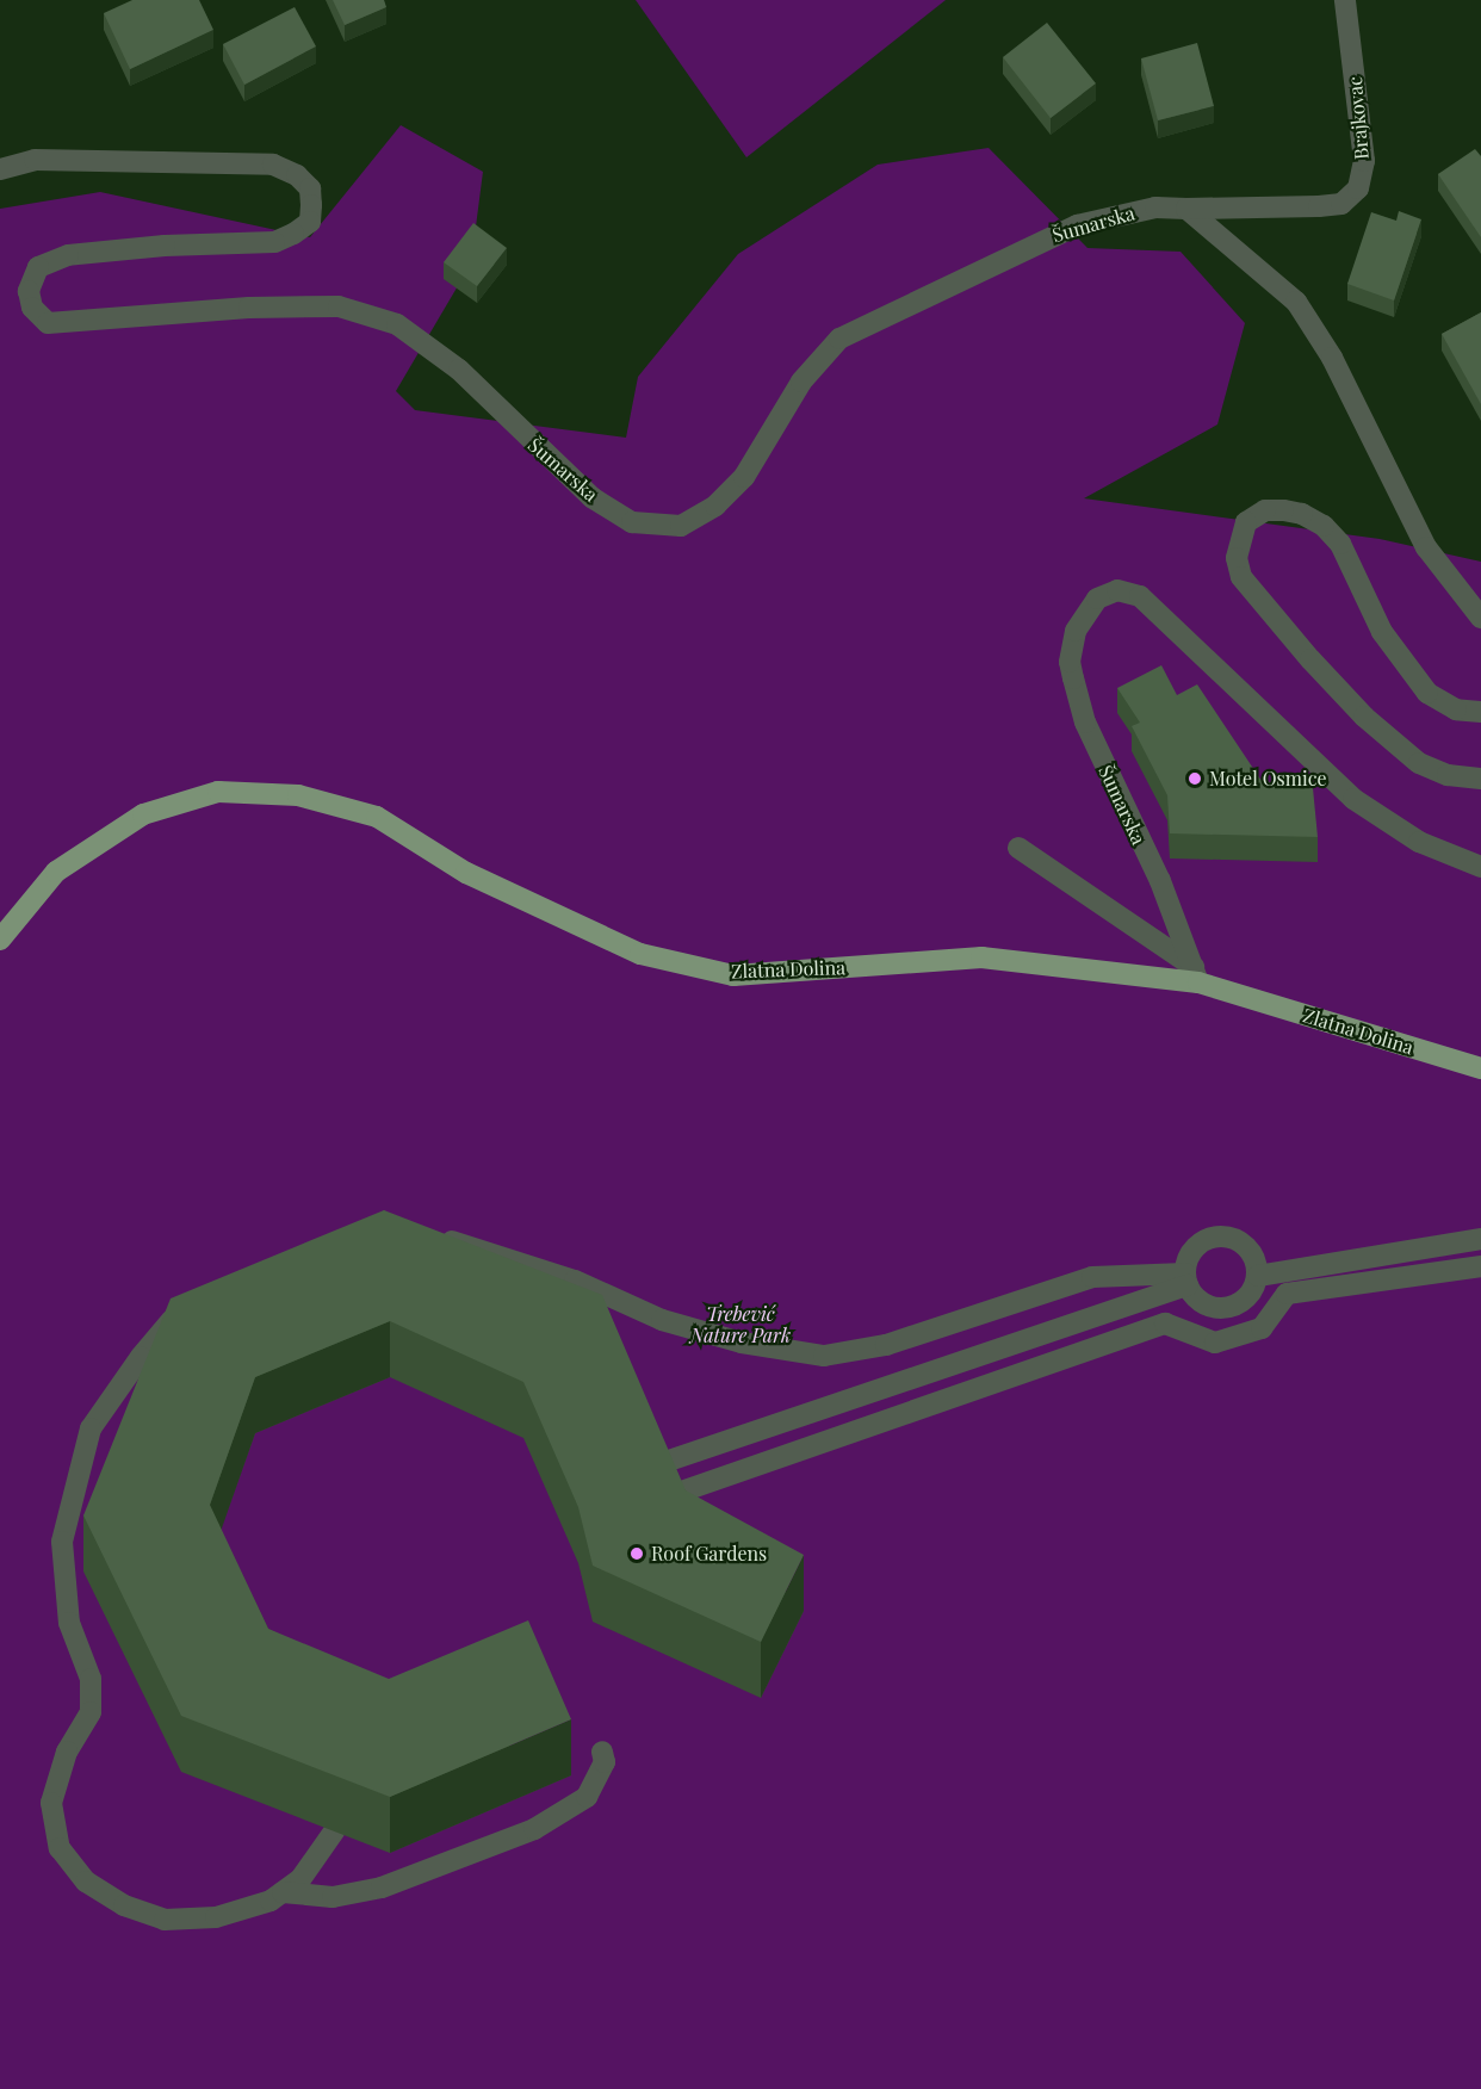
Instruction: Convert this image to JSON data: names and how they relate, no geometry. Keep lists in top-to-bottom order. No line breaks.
{"streets":{"main road":["Zlatna Dolina"],"street":["Brajkovac","Šumarska"]},"crossings":[["Brajkovac","Šumarska"],["Šumarska","Zlatna Dolina"]],"parks":["Trebević Nature Park"],"places":["Motel Osmice","Roof Gardens"]}
